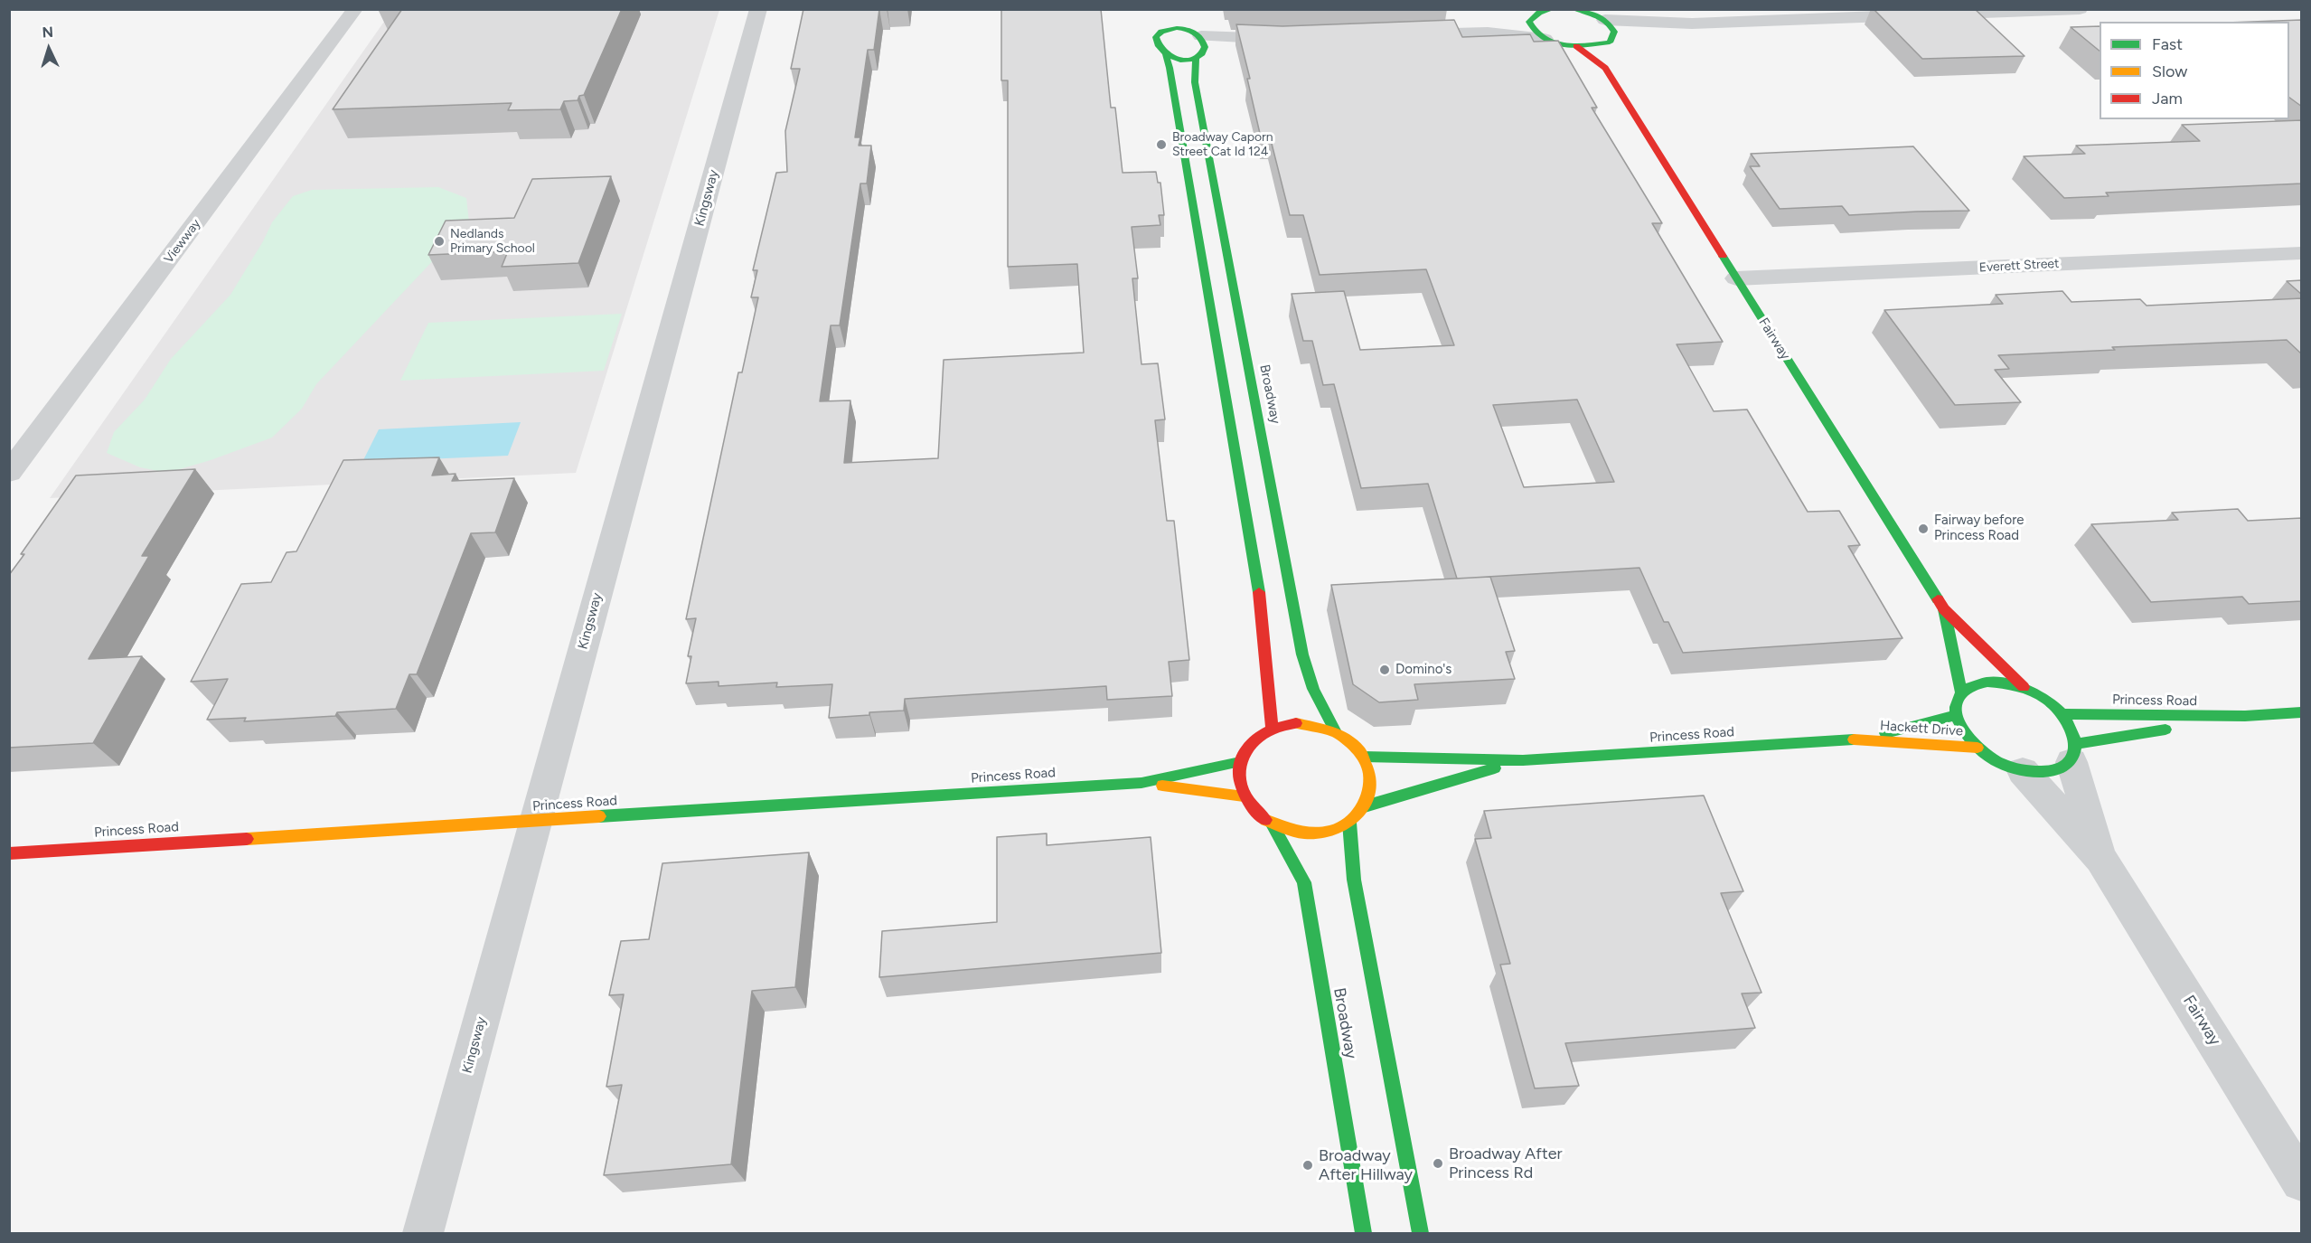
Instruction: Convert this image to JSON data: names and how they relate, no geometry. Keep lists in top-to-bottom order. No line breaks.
{"streets":{"main road":["Fairway","Broadway","Princess Road","Hackett Drive"],"street":["Kingsway","Viewway","Everett Street"]},"crossings":[["Kingsway","Princess Road"],["Everett Street","Fairway"],["Fairway","Princess Road"],["Fairway","Hackett Drive"],["Broadway","Princess Road"],["Princess Road","Hackett Drive"]],"places":["Broadway Caporn Street Cat Id 124","Nedlands Primary School","Fairway before Princess Road","Domino's","Broadway After Princess Rd","Broadway After Hillway"],"legend":["Fast","Slow","Jam"],"north":"top"}
